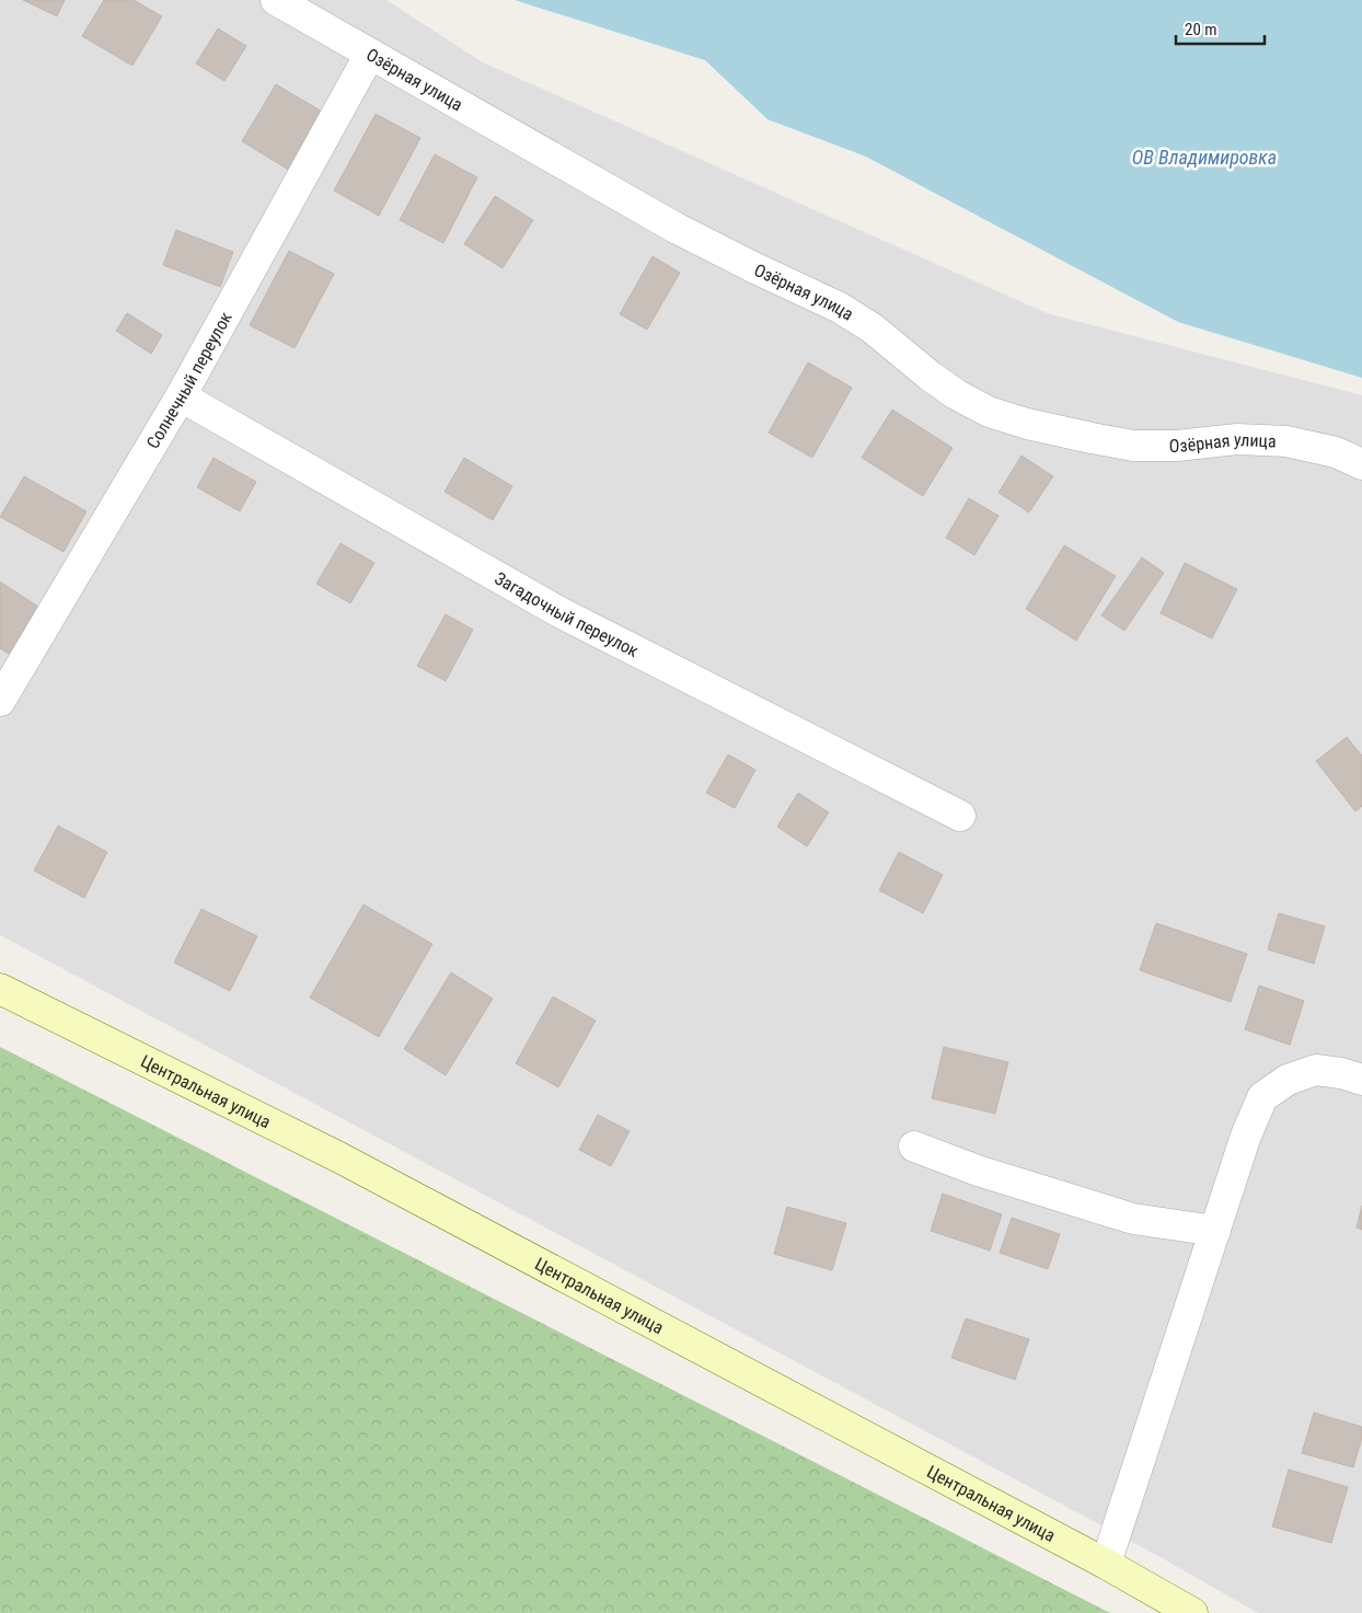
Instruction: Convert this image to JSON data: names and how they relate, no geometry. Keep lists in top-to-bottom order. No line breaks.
{"streets":{"street":["Озёрная улица","Солнечный переулок","Загадочный переулок","Центральная улица"]},"crossings":[["Озёрная улица","Солнечный переулок"],["Солнечный переулок","Загадочный переулок"]],"water":["ОВ Владимировка"],"scale_bar":"20 m"}
